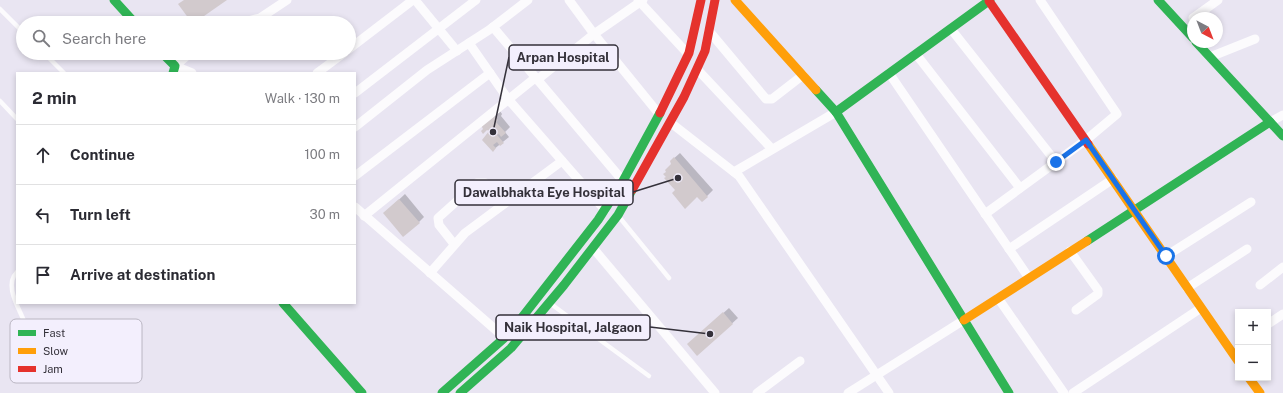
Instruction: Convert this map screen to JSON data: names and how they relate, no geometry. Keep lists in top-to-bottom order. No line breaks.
{"places":["Arpan Hospital","Dawalbhakta Eye Hospital","Naik Hospital, Jalgaon"],"legend":["Fast","Slow","Jam"],"north":"bottom right","page":{"search":"Search here","heading":["2 min","Walk · 130 m"],"list":[["Continue","100 m"],["Turn left","30 m"],"Arrive at destination"],"map_buttons":["+","−"]}}
